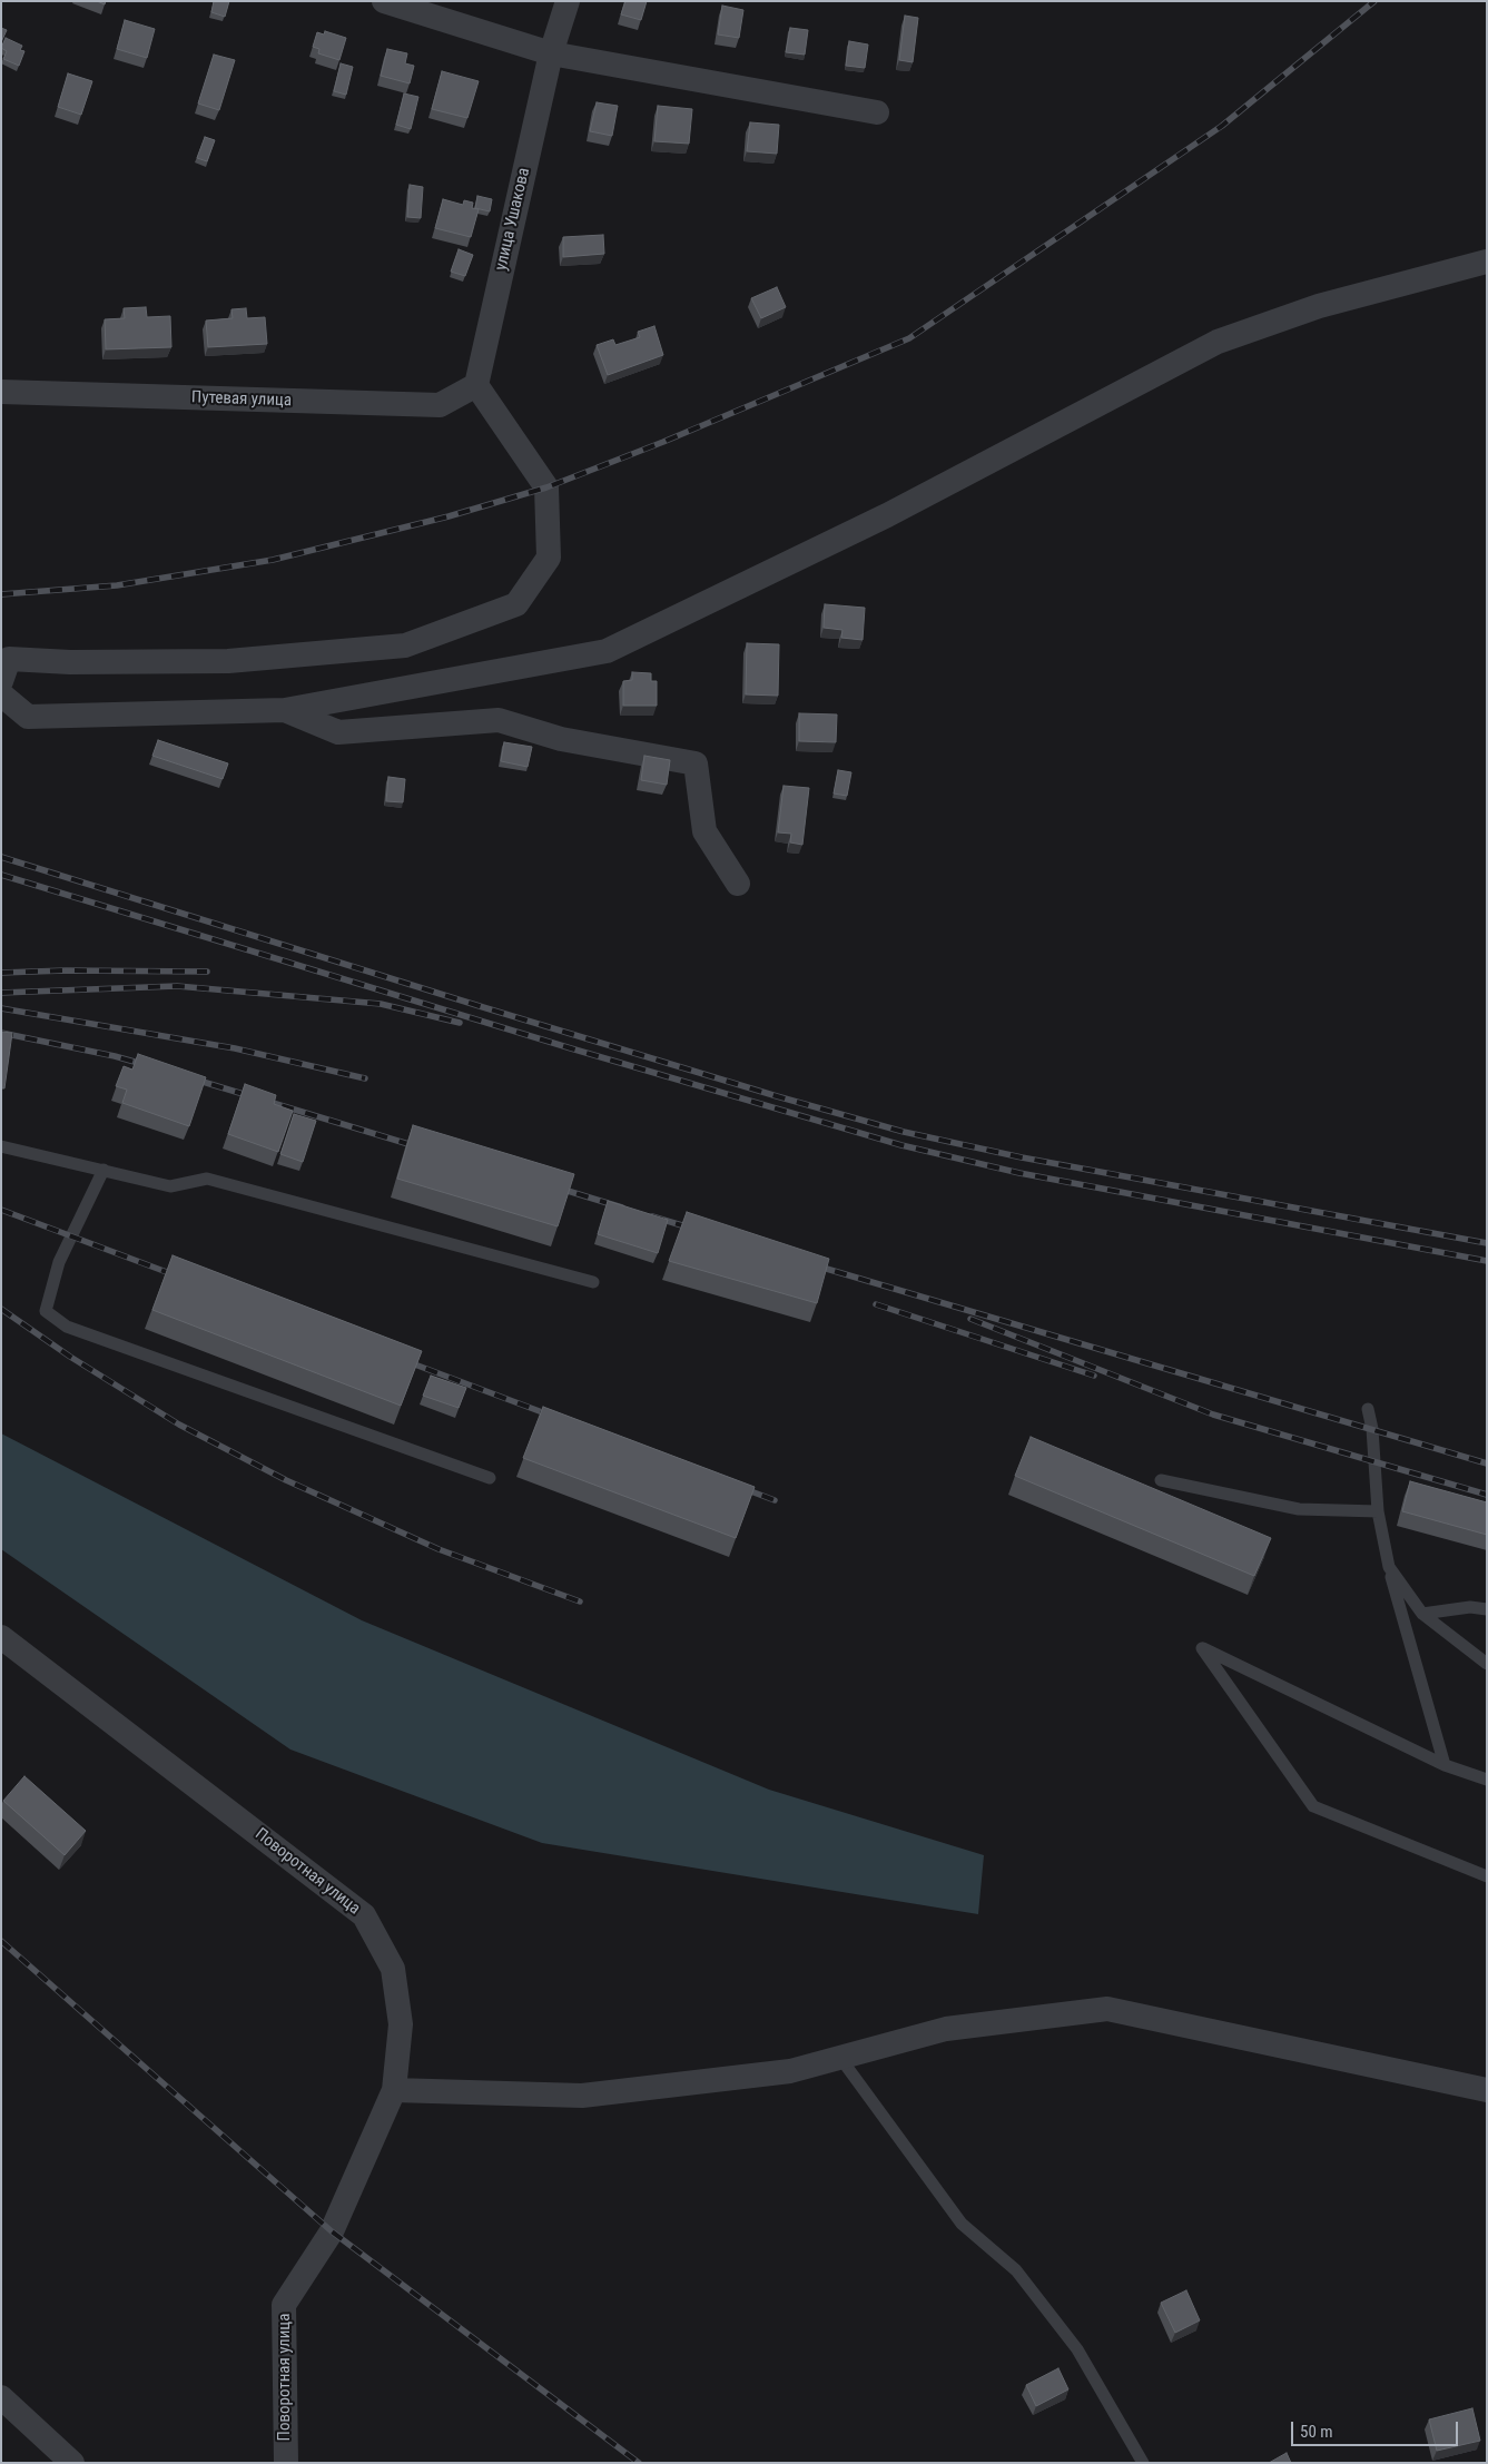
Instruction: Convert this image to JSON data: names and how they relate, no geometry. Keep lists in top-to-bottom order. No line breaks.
{"streets":{"street":["улица Ушакова","Путевая улица","Поворотная улица"]},"crossings":[["улица Ушакова","Путевая улица"]],"scale_bar":"50 m"}
